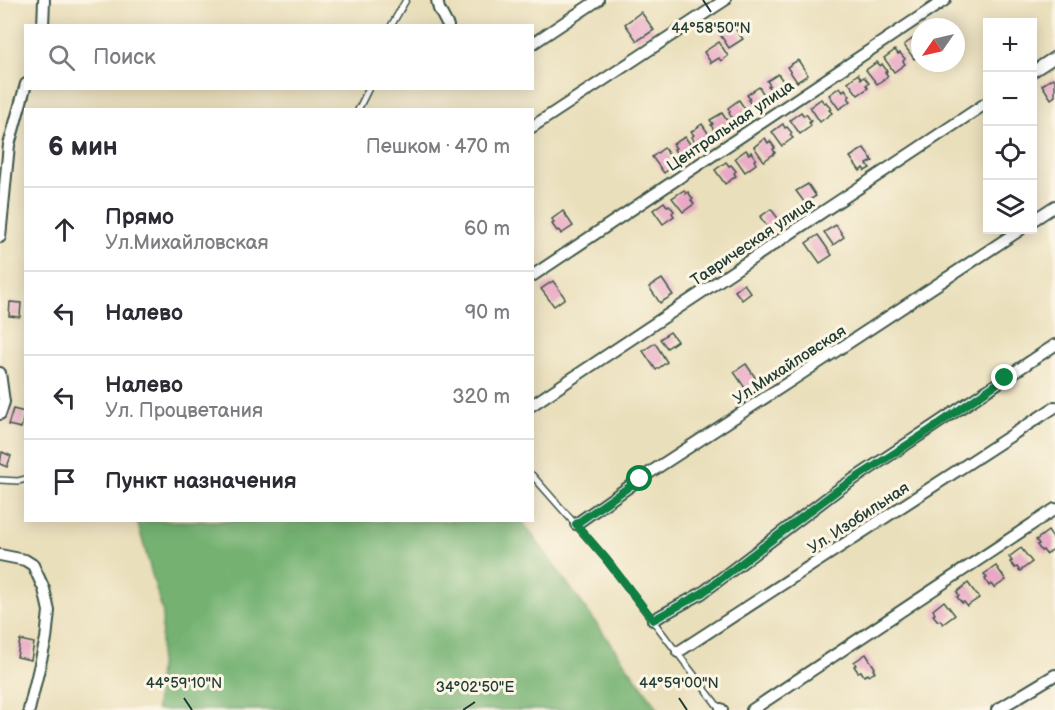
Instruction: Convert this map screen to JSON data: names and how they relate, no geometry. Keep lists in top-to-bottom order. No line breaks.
{"streets":{"street":["Центральная улица","Таврическая улица","Ул.Михайловская","Ул. Изобильная"]},"north":"bottom left","page":{"map_buttons":["+","−"],"search":"Поиск","heading":["6 мин","Пешком · 470 m"],"list":[["Прямо","Ул.Михайловская","60 m"],["Налево","90 m"],["Налево","Ул. Процветания","320 m"],"Пункт назначения"]},"coordinates":["44°58'50\"N","44°59'10\"N","44°59'00\"N","34°02'50\"E"]}
